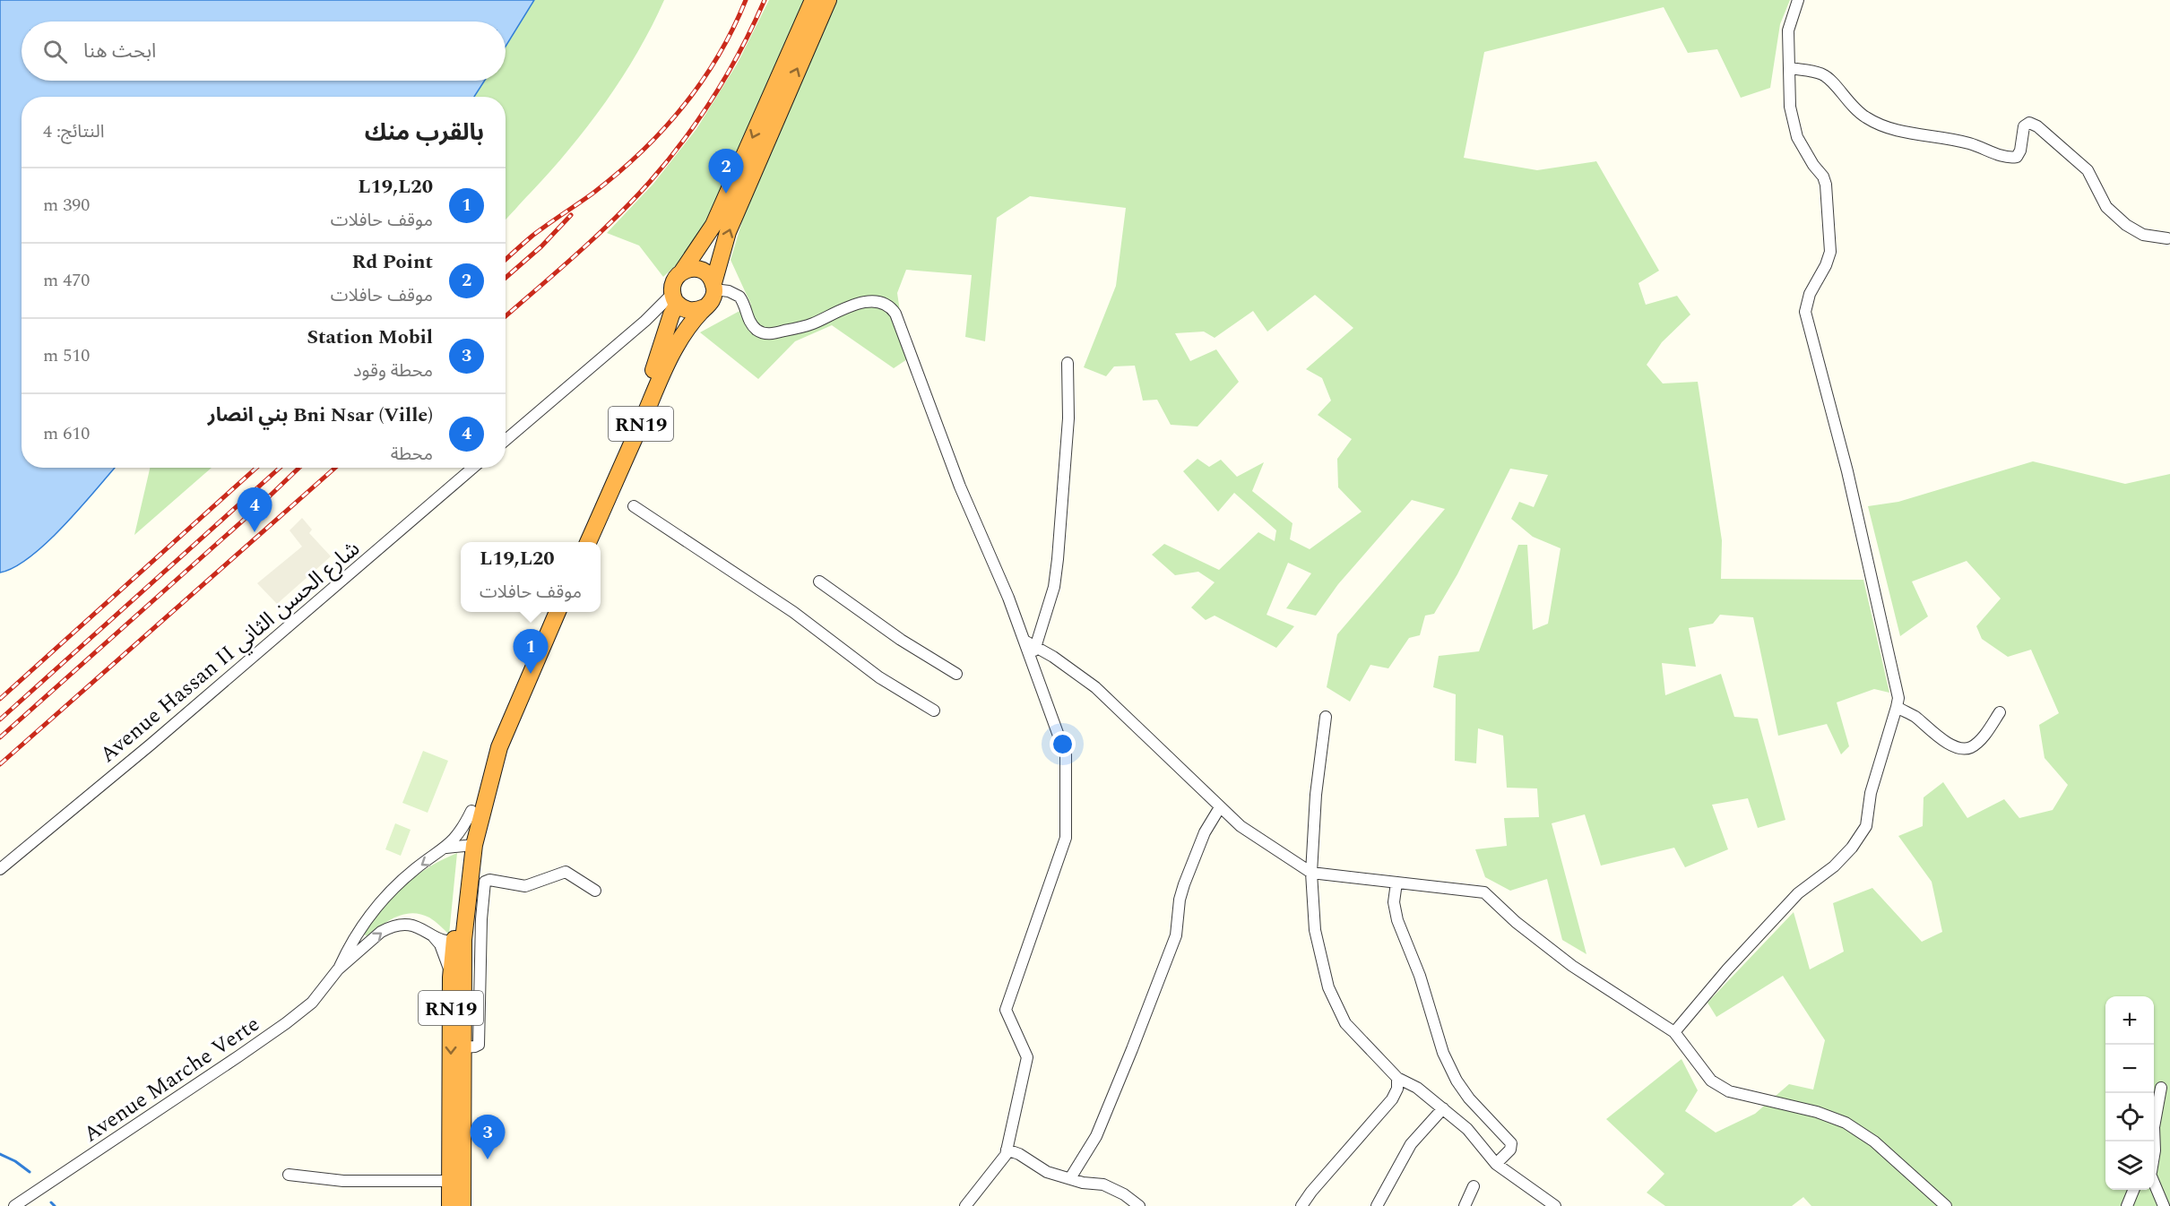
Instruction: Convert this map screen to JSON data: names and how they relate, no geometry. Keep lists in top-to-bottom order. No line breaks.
{"streets":{"highway":["RN19"],"street":["Avenue Hassan II شارع الحسن الثاني","Avenue Marche Verte"]},"page":{"search":"ابحث هنا","heading":["بالقرب منك","النتائج: 4"],"pins":["2","4","1","3"],"list":[{"mark":"1","name":"L19,L20","note":"موقف حافلات","value":"390 m"},{"mark":"2","name":"Rd Point","note":"موقف حافلات","value":"470 m"},{"mark":"3","name":"Station Mobil","note":"محطة وقود","value":"510 m"},{"mark":"4","name":"Bni Nsar (Ville) بني انصار","note":"محطة","value":"610 m"}],"popup":["L19,L20","موقف حافلات"],"map_buttons":["+","−"]}}
